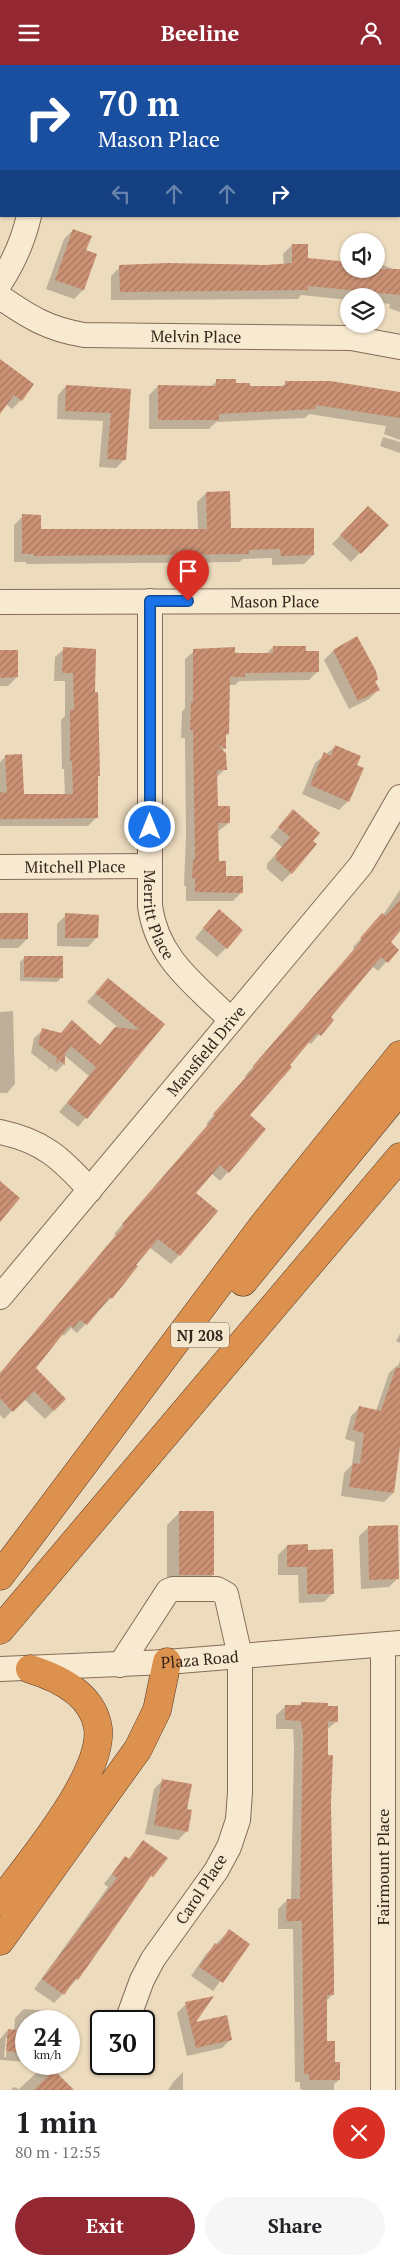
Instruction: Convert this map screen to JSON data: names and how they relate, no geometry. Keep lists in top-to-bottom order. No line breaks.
{"streets":{"highway":["NJ 208"],"street":["Melvin Place","Mason Place","Mitchell Place","Merritt Place","Mansfield Drive","Plaza Road","Fairmount Place","Carol Place"]},"crossings":[["Mason Place","Merritt Place"],["Mitchell Place","Merritt Place"],["Merritt Place","Mansfield Drive"],["Plaza Road","Fairmount Place"],["Plaza Road","Carol Place"]],"page":{"header":"Beeline","turn":["70 m","Mason Place"],"speed":"24 km/h","limit":"30","heading":["1 min","80 m · 12:55"],"buttons":["Exit","Share"]}}
